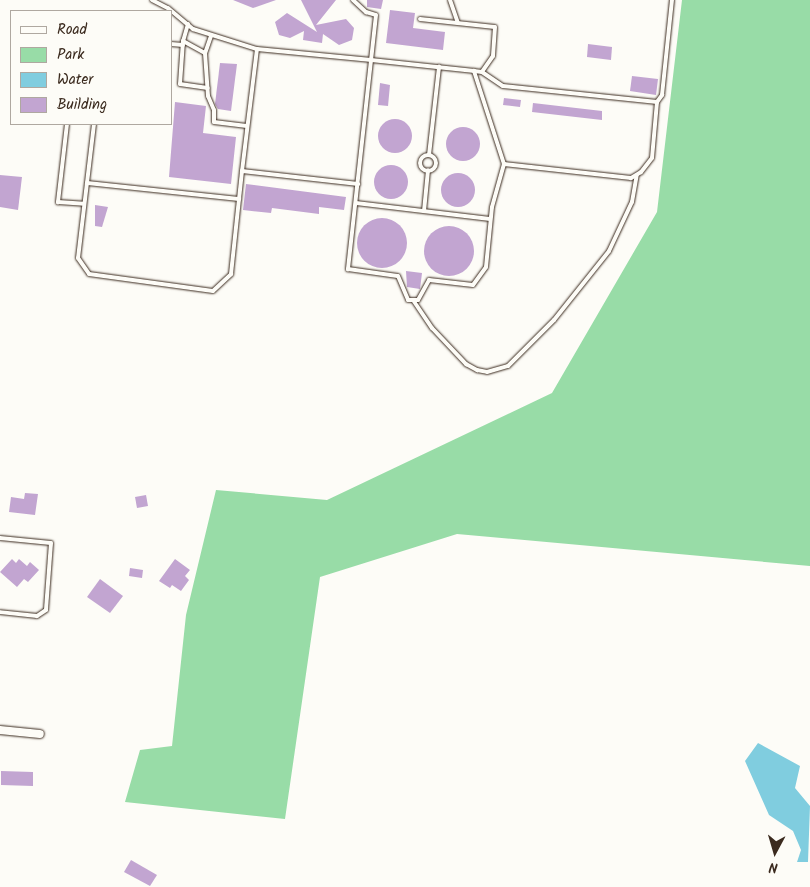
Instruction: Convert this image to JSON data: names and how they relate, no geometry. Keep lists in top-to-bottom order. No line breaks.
{"legend":["Road","Park","Water","Building"],"north":"bottom"}
